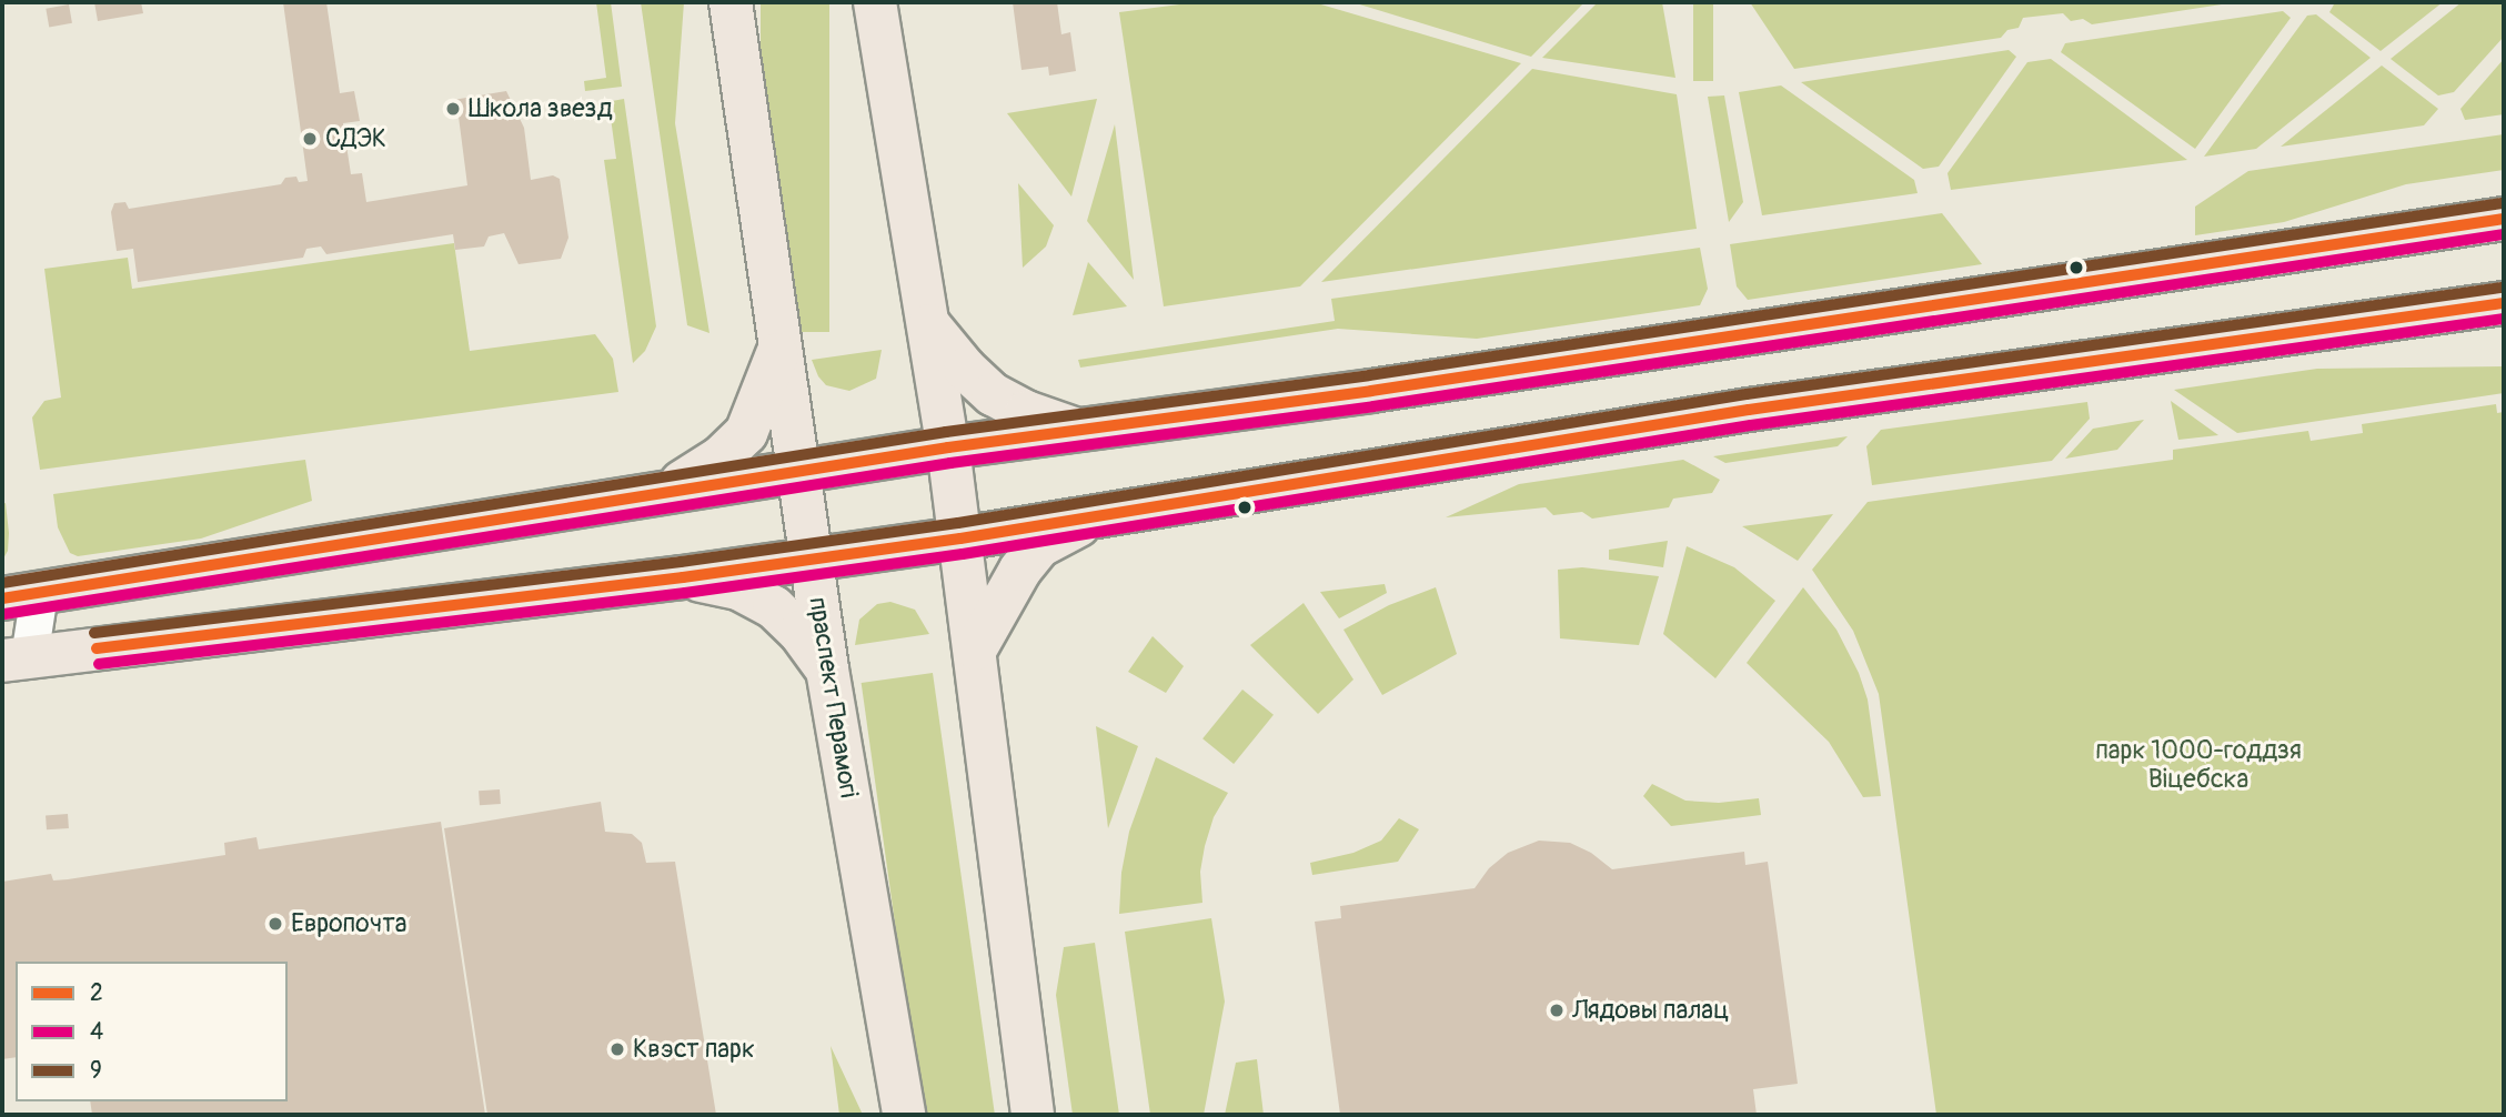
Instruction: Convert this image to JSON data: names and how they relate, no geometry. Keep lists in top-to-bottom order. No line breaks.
{"streets":{"main road":["праспект Перамогі"]},"parks":["парк 1000-годдзя Віцебска"],"places":["Школа звезд","СДЭК","Европочта","Лядовы палац","Квэст парк"],"lines":["transit line 9","transit line 2","transit line 4"],"legend":["2","4","9"]}
